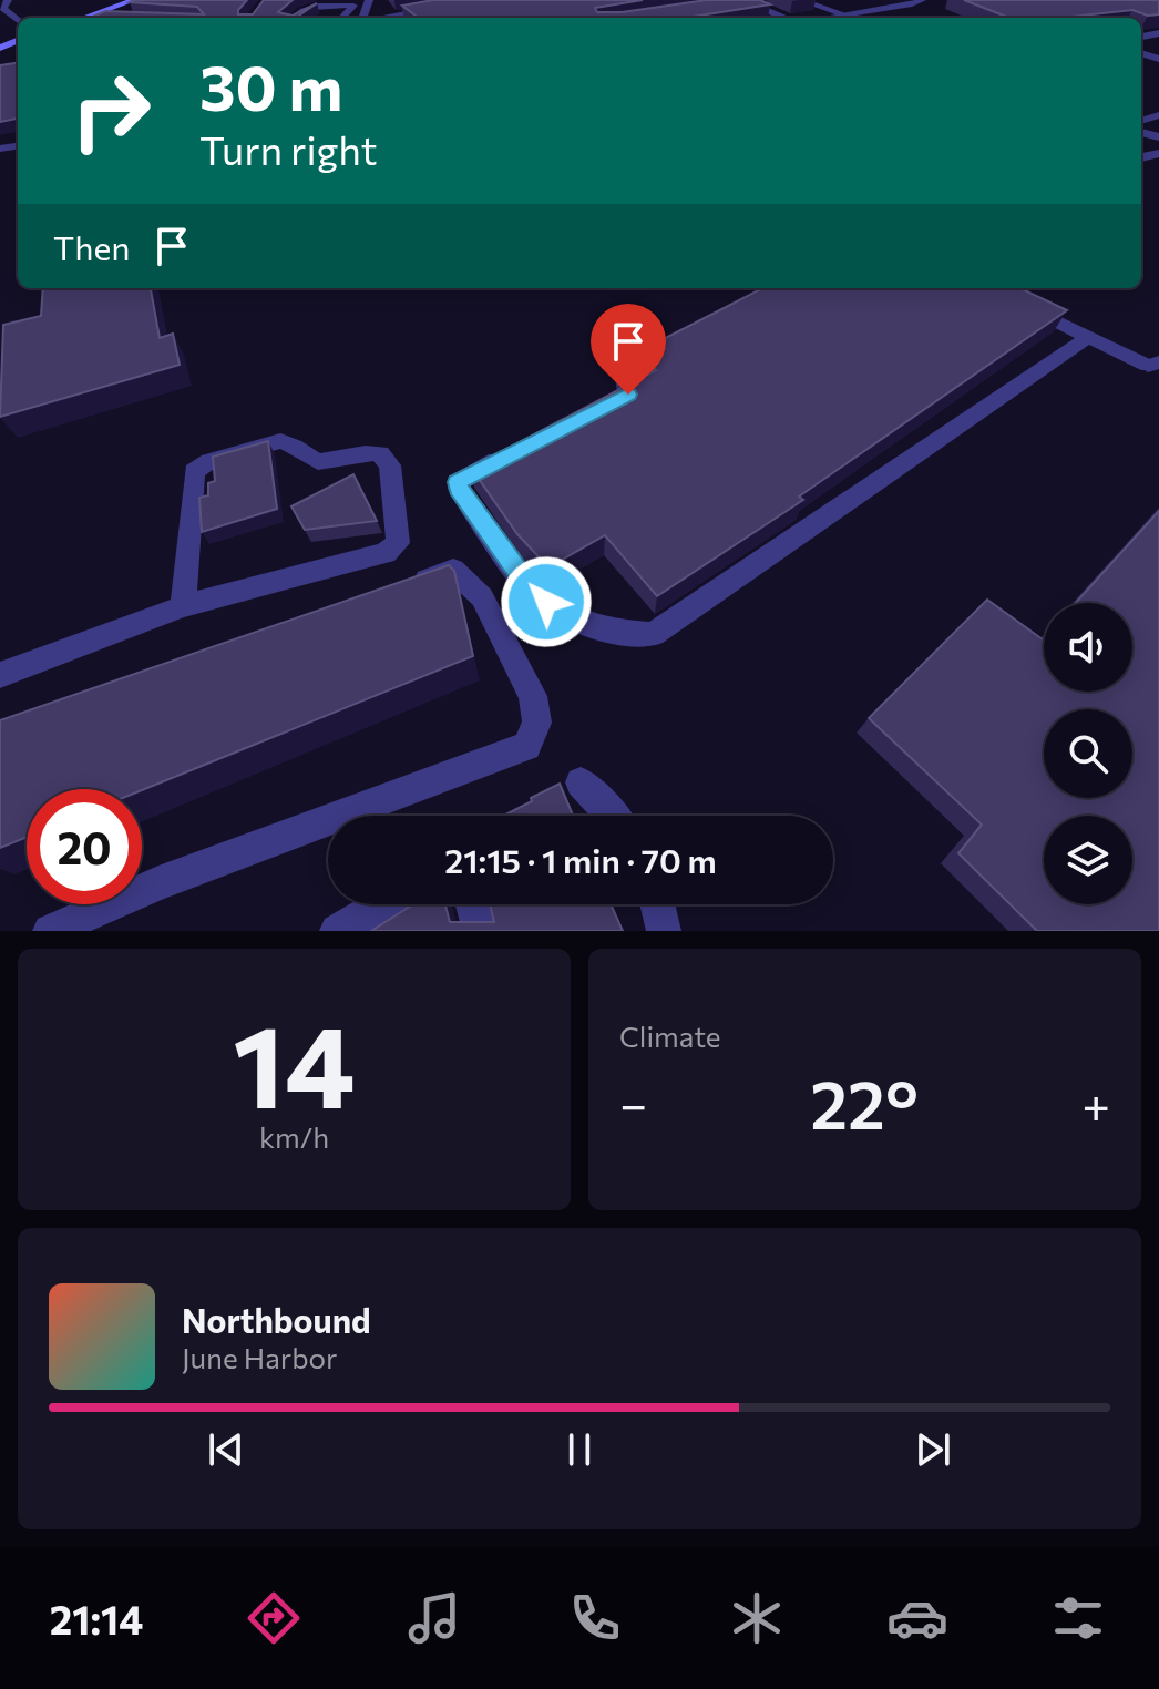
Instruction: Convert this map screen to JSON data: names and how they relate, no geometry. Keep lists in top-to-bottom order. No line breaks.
{"page":{"turn":["30 m","Turn right"],"then":"Then","limit":"20","trip":"21:15 · 1 min · 70 m","tile":[["14","km/h"],"Climate"],"heat":["−","22°","+"],"song":["Northbound","June Harbor"],"tabs":"21:14"}}
